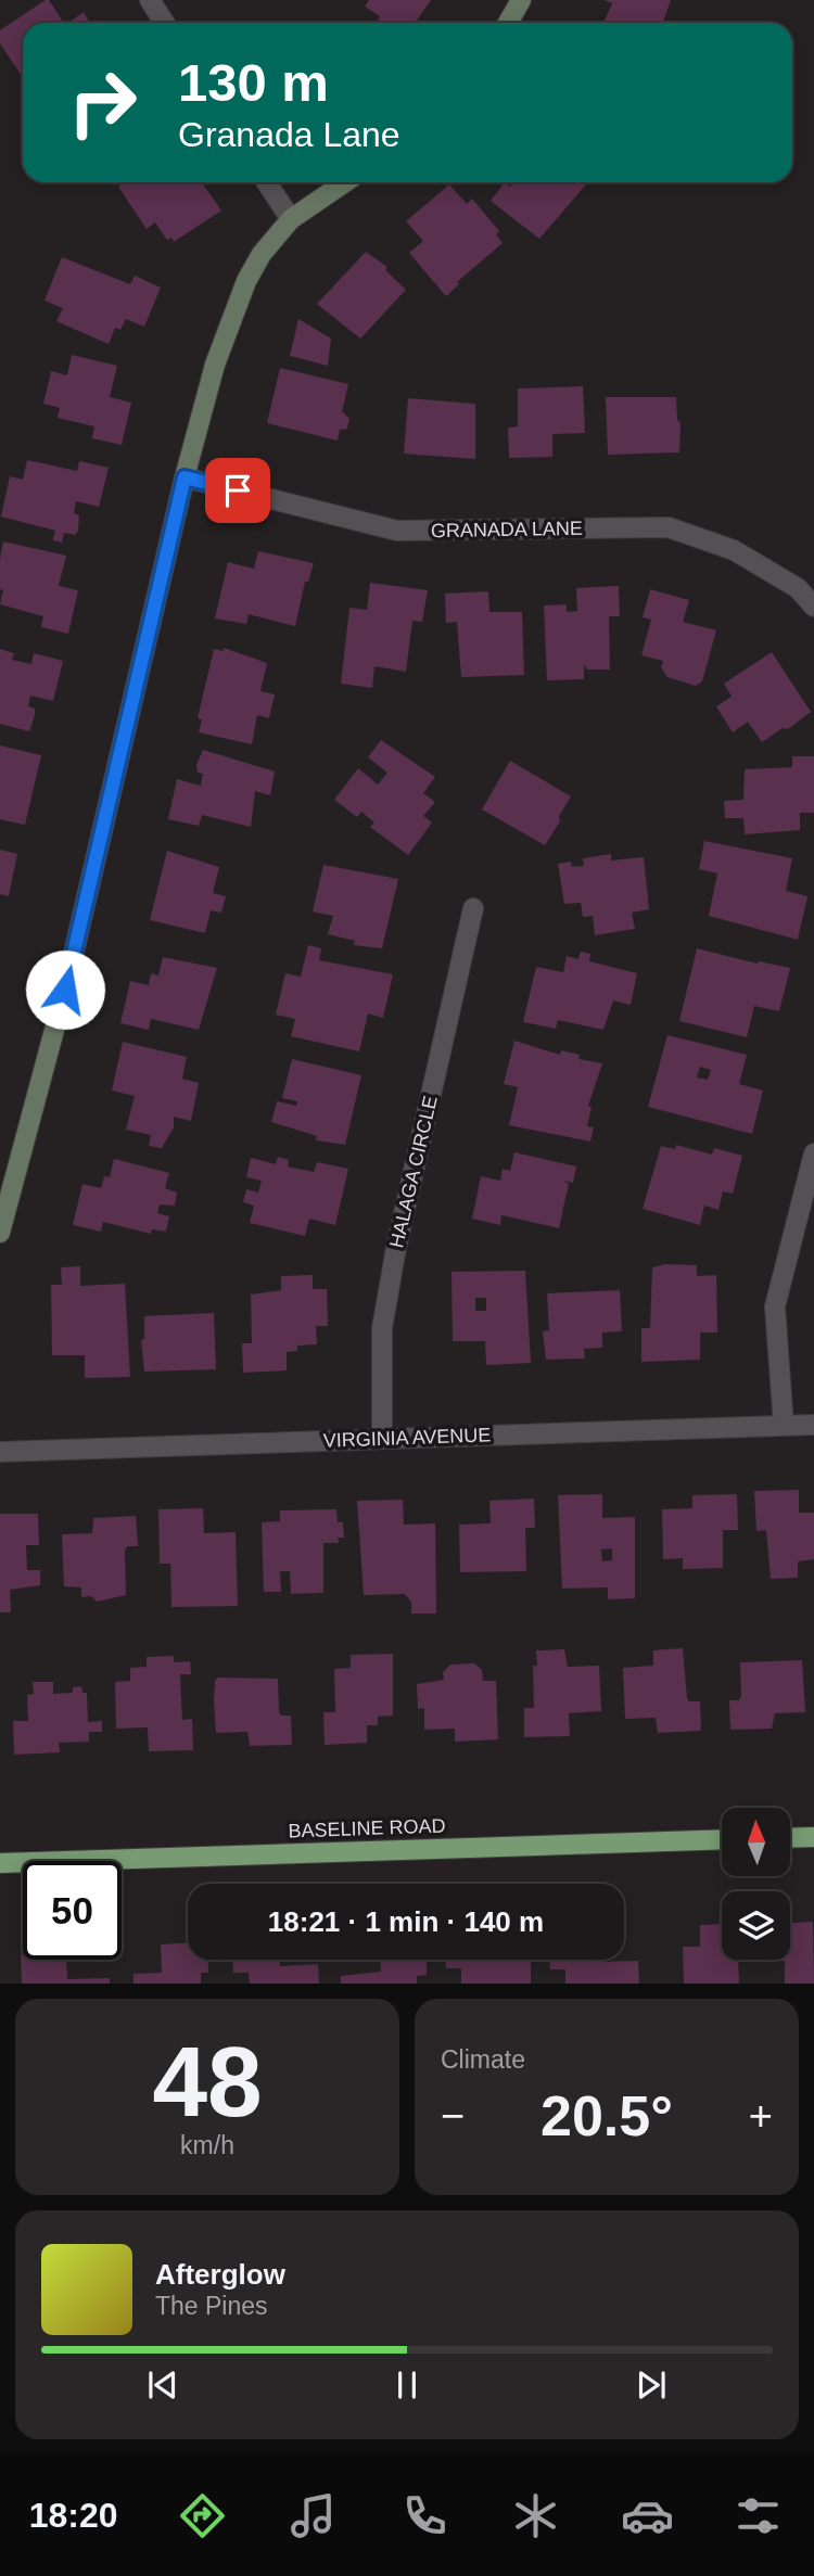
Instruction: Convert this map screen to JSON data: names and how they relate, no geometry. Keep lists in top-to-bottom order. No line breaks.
{"streets":{"main road":["BASELINE ROAD"],"street":["GRANADA LANE","HALAGA CIRCLE","VIRGINIA AVENUE"]},"crossings":[["HALAGA CIRCLE","VIRGINIA AVENUE"]],"north":"top","page":{"turn":["130 m","Granada Lane"],"limit":"50","trip":"18:21 · 1 min · 140 m","tile":[["48","km/h"],"Climate"],"heat":["−","20.5°","+"],"song":["Afterglow","The Pines"],"tabs":"18:20"}}
